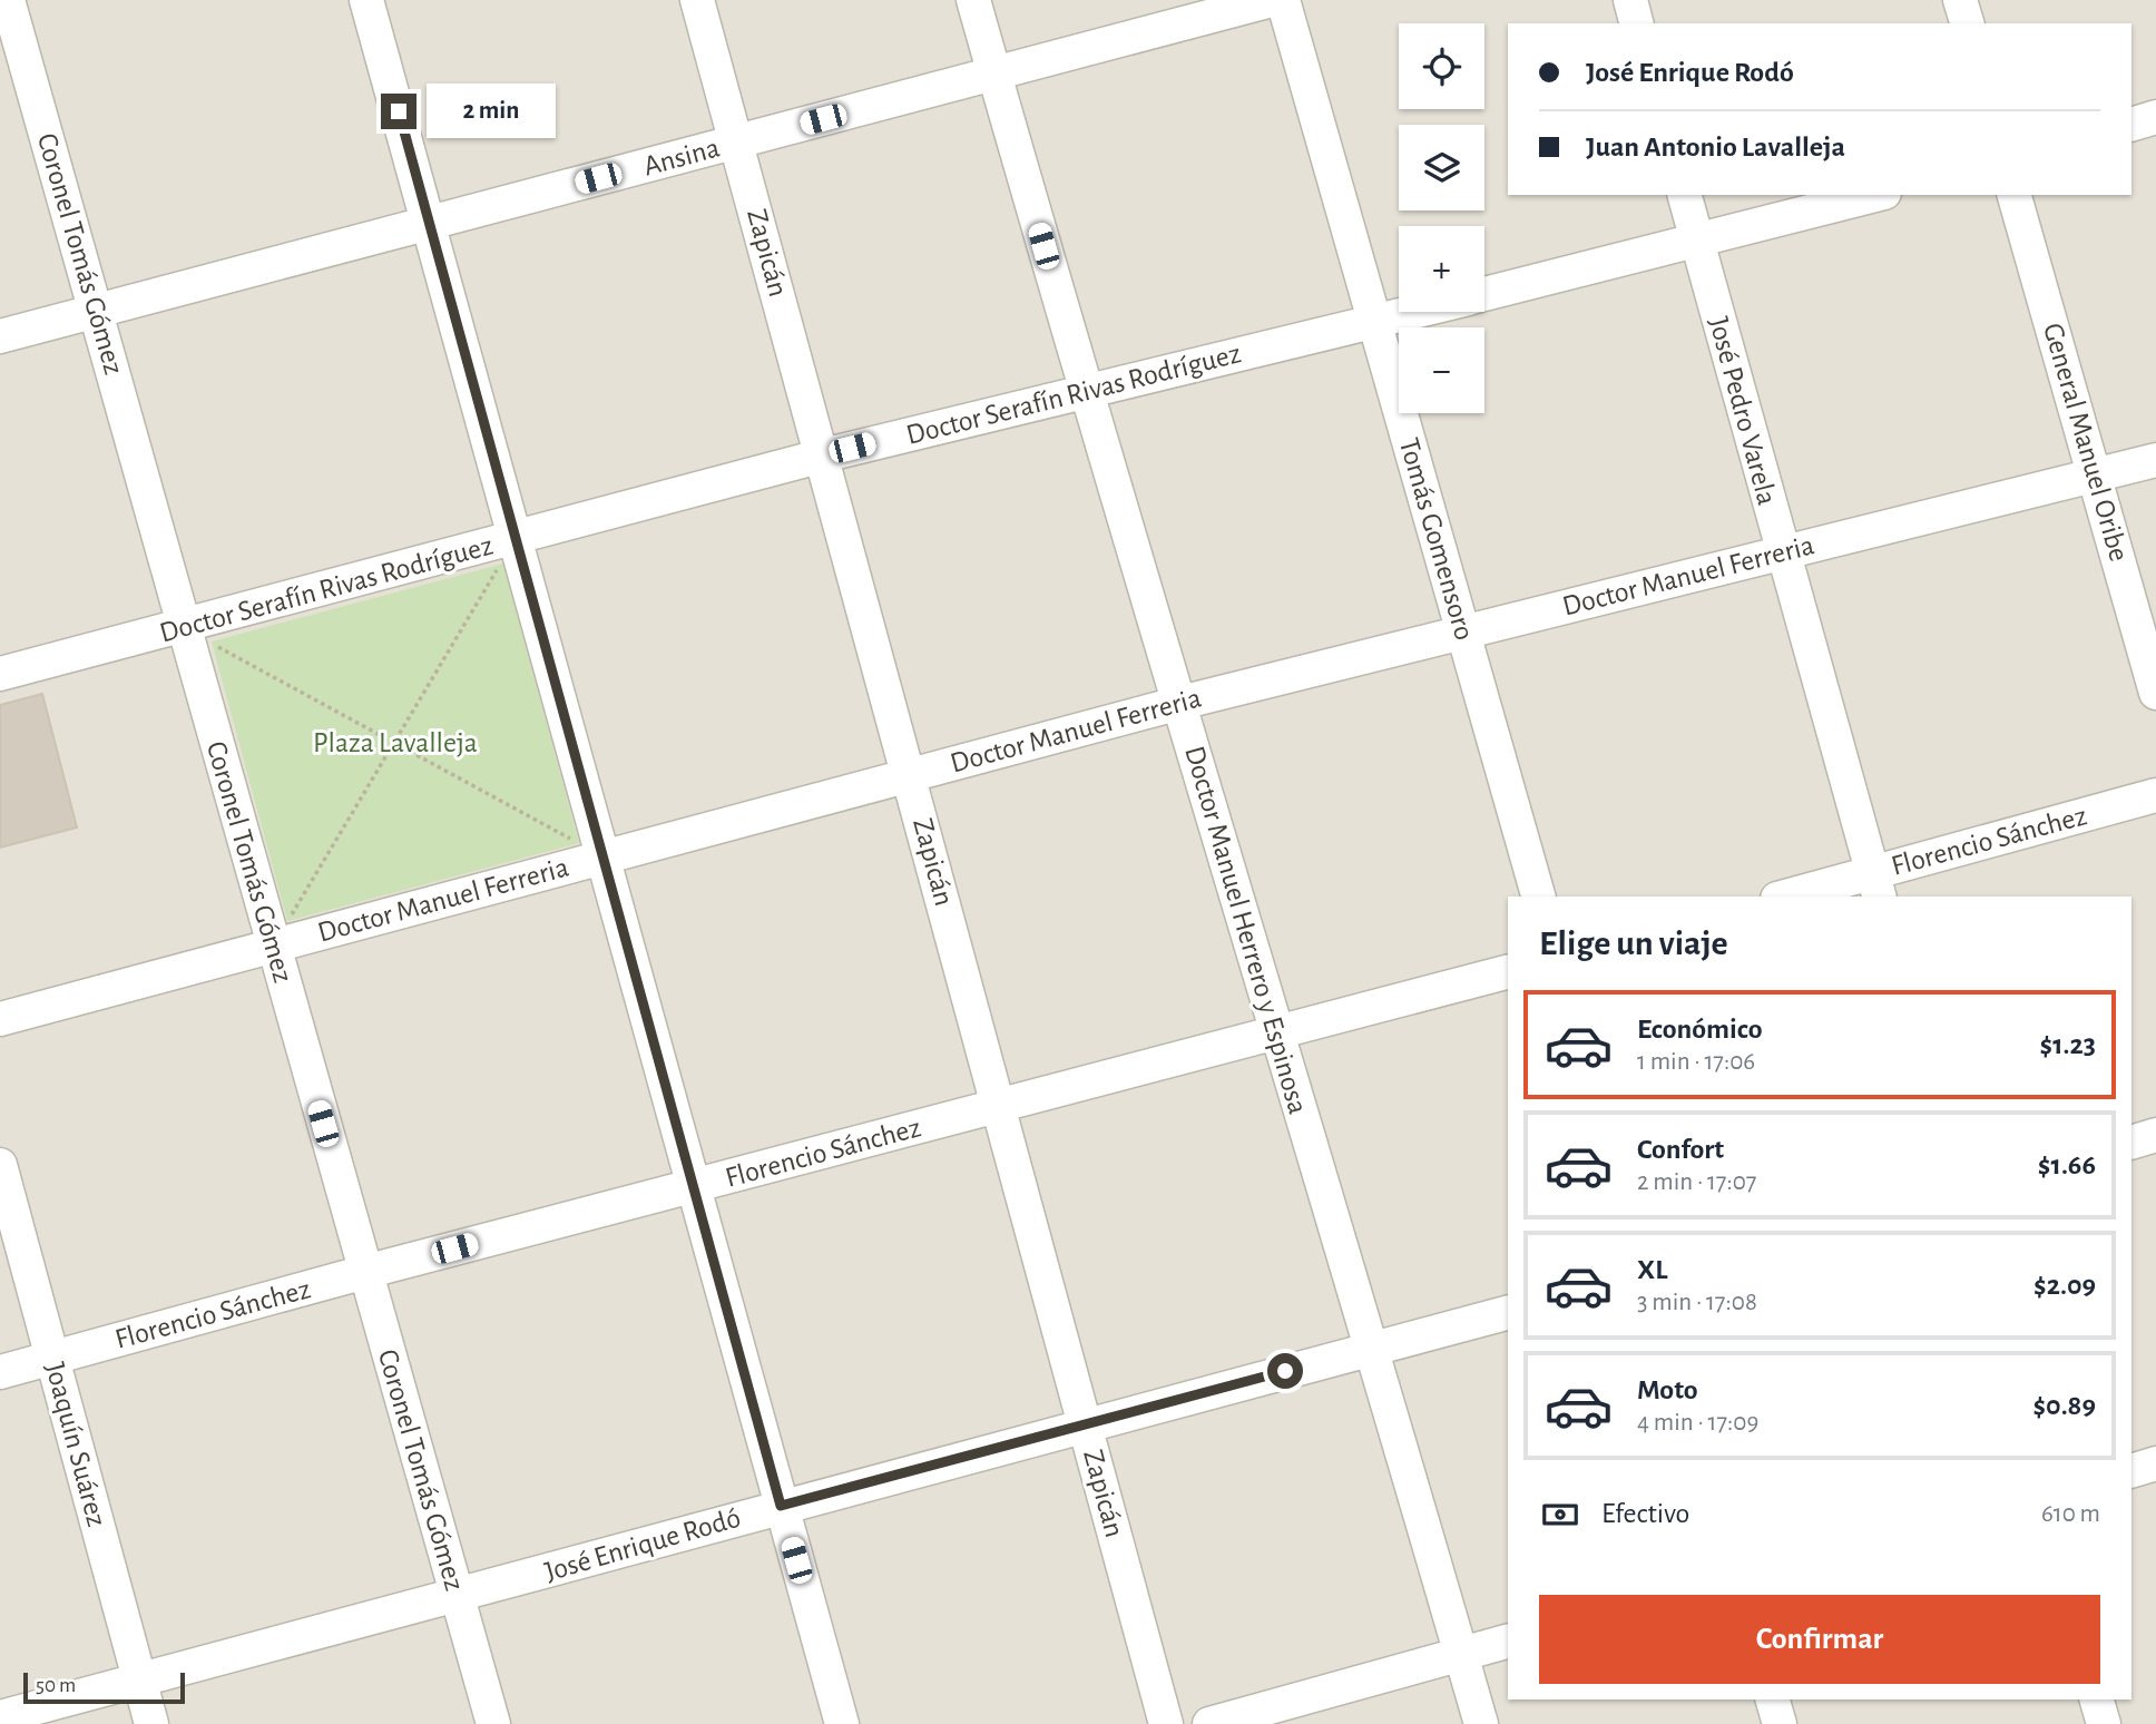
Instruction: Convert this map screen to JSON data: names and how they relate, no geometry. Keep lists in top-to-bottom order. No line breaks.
{"streets":{"street":["Ansina","Zapicán","Coronel Tomás Gómez","Doctor Serafín Rivas Rodríguez","José Pedro Varela","General Manuel Oribe","Tomás Gomensoro","Doctor Manuel Ferreria","Florencio Sánchez","Doctor Manuel Herrero y Espinosa","Joaquín Suárez","José Enrique Rodó"]},"crossings":[["Ansina","Zapicán"],["Ansina","Coronel Tomás Gómez"],["Ansina","Doctor Manuel Herrero y Espinosa"],["Zapicán","Doctor Serafín Rivas Rodríguez"],["Zapicán","Doctor Manuel Ferreria"],["Zapicán","Florencio Sánchez"],["Zapicán","José Enrique Rodó"],["Coronel Tomás Gómez","Doctor Serafín Rivas Rodríguez"],["Coronel Tomás Gómez","Doctor Manuel Ferreria"],["Coronel Tomás Gómez","Florencio Sánchez"],["Coronel Tomás Gómez","José Enrique Rodó"],["Doctor Serafín Rivas Rodríguez","José Pedro Varela"],["Doctor Serafín Rivas Rodríguez","Tomás Gomensoro"],["Doctor Serafín Rivas Rodríguez","Doctor Manuel Herrero y Espinosa"],["José Pedro Varela","Doctor Manuel Ferreria"],["José Pedro Varela","Florencio Sánchez"],["General Manuel Oribe","Doctor Manuel Ferreria"],["Tomás Gomensoro","Doctor Manuel Ferreria"],["Doctor Manuel Ferreria","Doctor Manuel Herrero y Espinosa"],["Florencio Sánchez","Doctor Manuel Herrero y Espinosa"],["Florencio Sánchez","Joaquín Suárez"],["Doctor Manuel Herrero y Espinosa","José Enrique Rodó"],["Joaquín Suárez","José Enrique Rodó"]],"parks":["Plaza Lavalleja"],"scale_bar":"50 m","page":{"map_buttons":["+","−"],"banner":["José Enrique Rodó","Juan Antonio Lavalleja"],"bubble":"2 min","heading":"Elige un viaje","list":[{"name":"Económico","note":"1 min · 17:06","value":"$1.23"},{"name":"Confort","note":"2 min · 17:07","value":"$1.66"},{"name":"XL","note":"3 min · 17:08","value":"$2.09"},{"name":"Moto","note":"4 min · 17:09","value":"$0.89"}],"pay":["Efectivo","610 m"],"buttons":"Confirmar","scale":"50 m"}}
